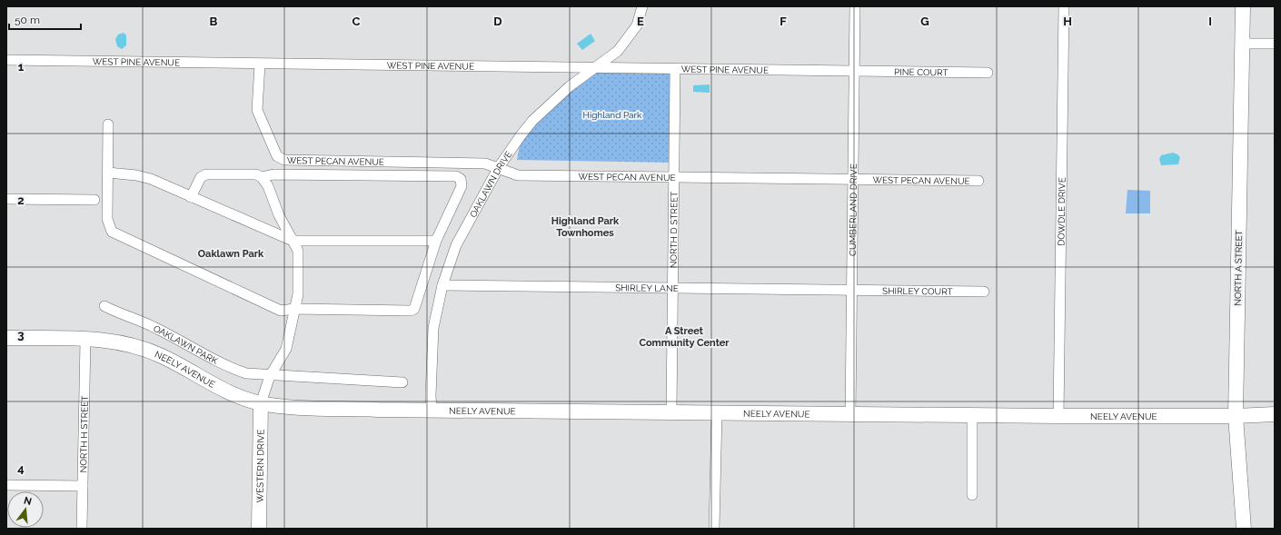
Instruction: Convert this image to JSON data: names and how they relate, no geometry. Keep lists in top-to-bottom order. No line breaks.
{"streets":{"street":["WEST PINE AVENUE","PINE COURT","WEST PECAN AVENUE","OAKLAWN DRIVE","CUMBERLAND DRIVE","DOWDLE DRIVE","NORTH D STREET","NORTH A STREET","SHIRLEY LANE","SHIRLEY COURT","OAKLAWN PARK","NEELY AVENUE","NORTH H STREET","WESTERN DRIVE"]},"crossings":[["WEST PINE AVENUE","PINE COURT"],["WEST PINE AVENUE","WEST PECAN AVENUE"],["WEST PINE AVENUE","OAKLAWN DRIVE"],["WEST PINE AVENUE","CUMBERLAND DRIVE"],["WEST PINE AVENUE","NORTH D STREET"],["PINE COURT","CUMBERLAND DRIVE"],["WEST PECAN AVENUE","OAKLAWN DRIVE"],["WEST PECAN AVENUE","CUMBERLAND DRIVE"],["WEST PECAN AVENUE","NORTH D STREET"],["OAKLAWN DRIVE","SHIRLEY LANE"],["OAKLAWN DRIVE","NEELY AVENUE"],["CUMBERLAND DRIVE","SHIRLEY LANE"],["CUMBERLAND DRIVE","SHIRLEY COURT"],["CUMBERLAND DRIVE","NEELY AVENUE"],["DOWDLE DRIVE","NEELY AVENUE"],["NORTH D STREET","SHIRLEY LANE"],["NORTH D STREET","NEELY AVENUE"],["NORTH A STREET","NEELY AVENUE"],["SHIRLEY LANE","SHIRLEY COURT"],["NEELY AVENUE","NORTH H STREET"],["NEELY AVENUE","WESTERN DRIVE"]],"districts":["Highland Park Townhomes","Oaklawn Park","A Street Community Center"],"parks":["Highland Park"],"scale_bar":"50 m","north":"top","grid":{"columns":["B","C","D","E","F","G","H","I"],"rows":["1","2","3","4"]}}
